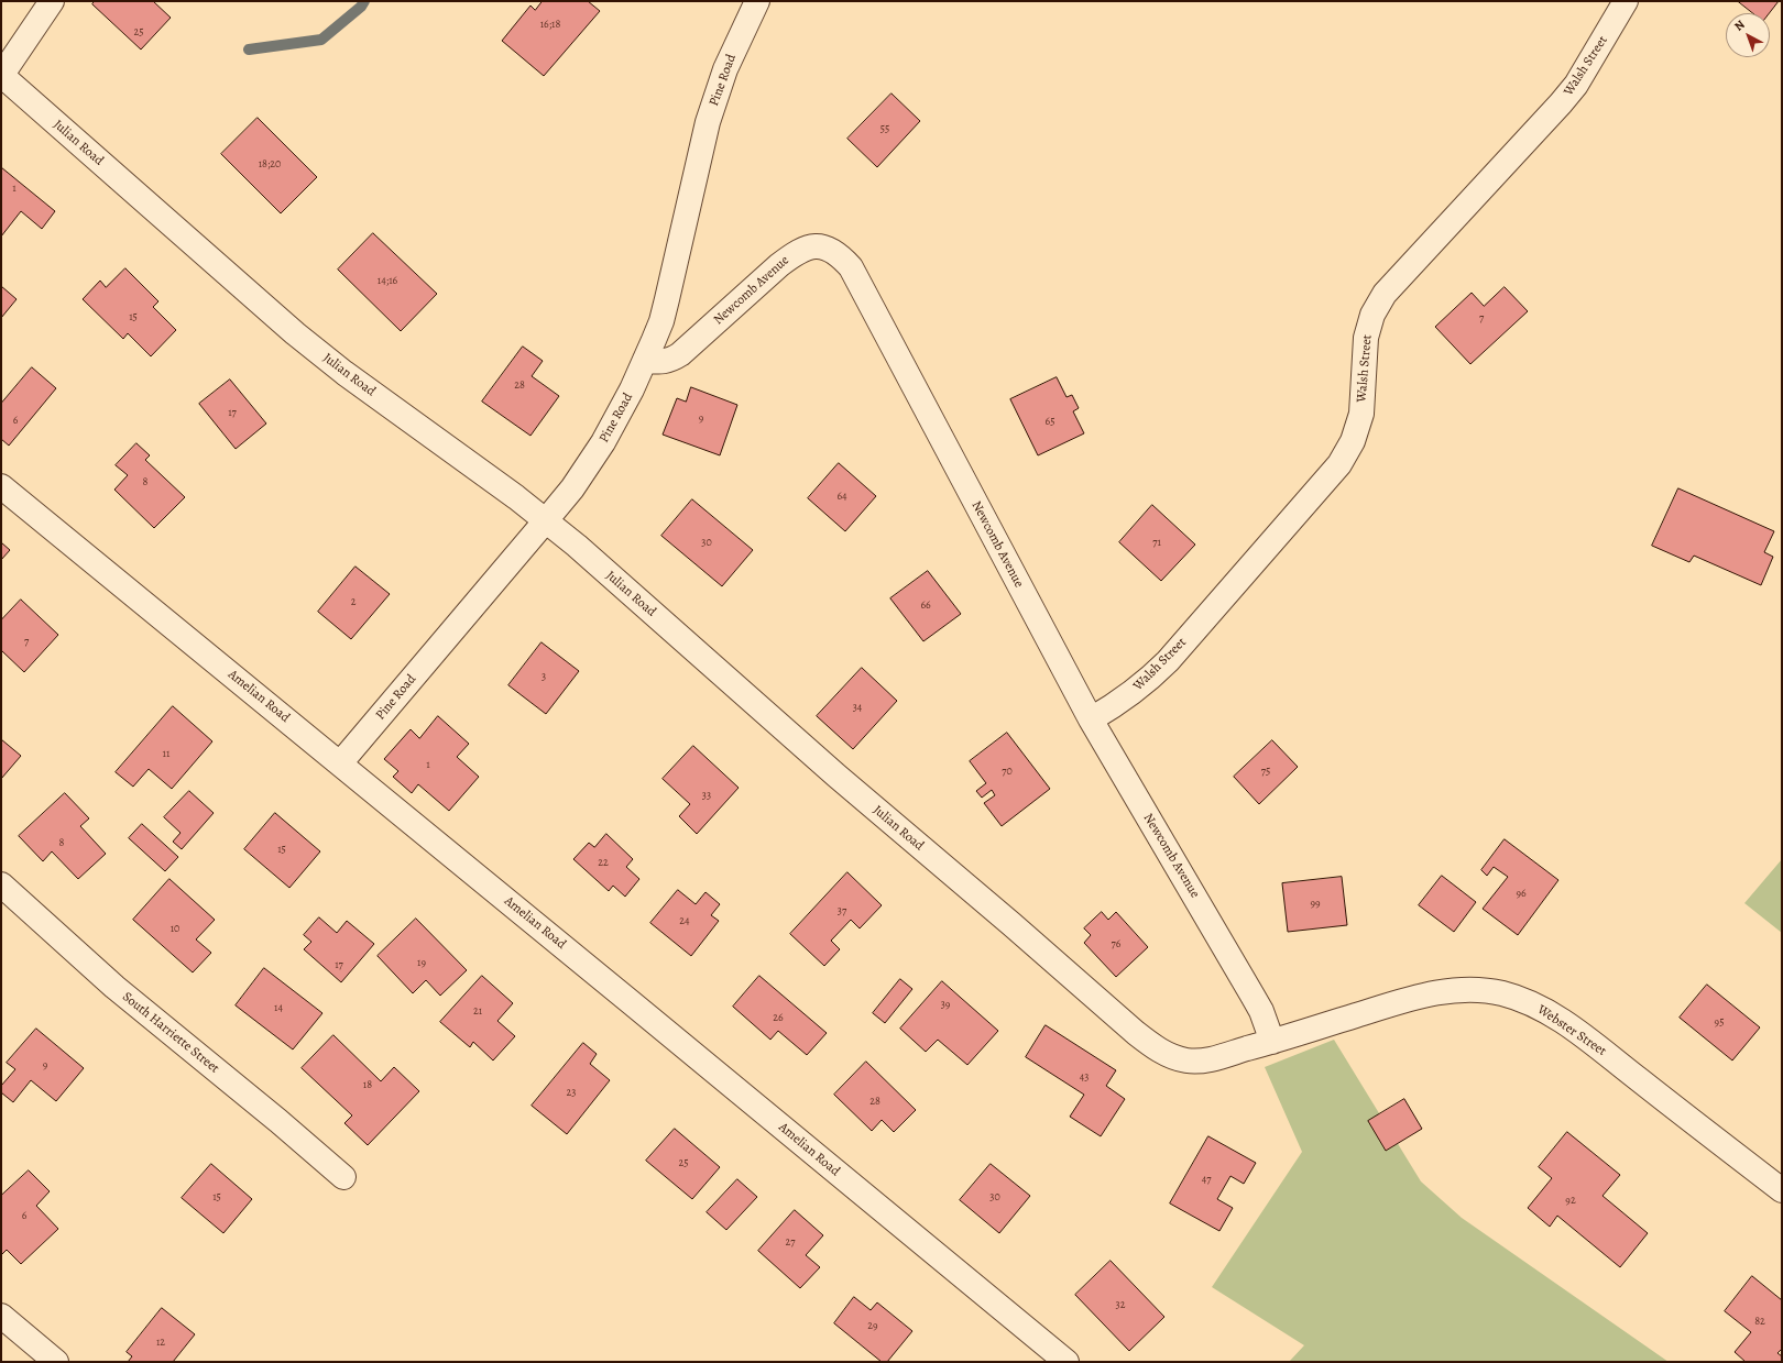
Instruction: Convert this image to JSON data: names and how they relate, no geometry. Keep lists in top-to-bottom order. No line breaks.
{"streets":{"street":["Walsh Street","Pine Road","Julian Road","Newcomb Avenue","Amelian Road","Webster Street","South Harriette Street"]},"crossings":[["Walsh Street","Newcomb Avenue"],["Pine Road","Julian Road"],["Pine Road","Newcomb Avenue"],["Pine Road","Amelian Road"],["Julian Road","Newcomb Avenue"],["Julian Road","Webster Street"],["Newcomb Avenue","Webster Street"]],"house_numbers":["16;18","25","55","18;20","1","14;16","15","7","28","17","9","6","65","8","64","30","71","2","66","7","3","34","11","1","70","75","33","8","15","22","96","99","37","24","10","76","19","17","39","14","21","26","95","9","43","18","23","28","25","47","15","30","92","6","27","32","82","29","12"],"north":"top left"}
